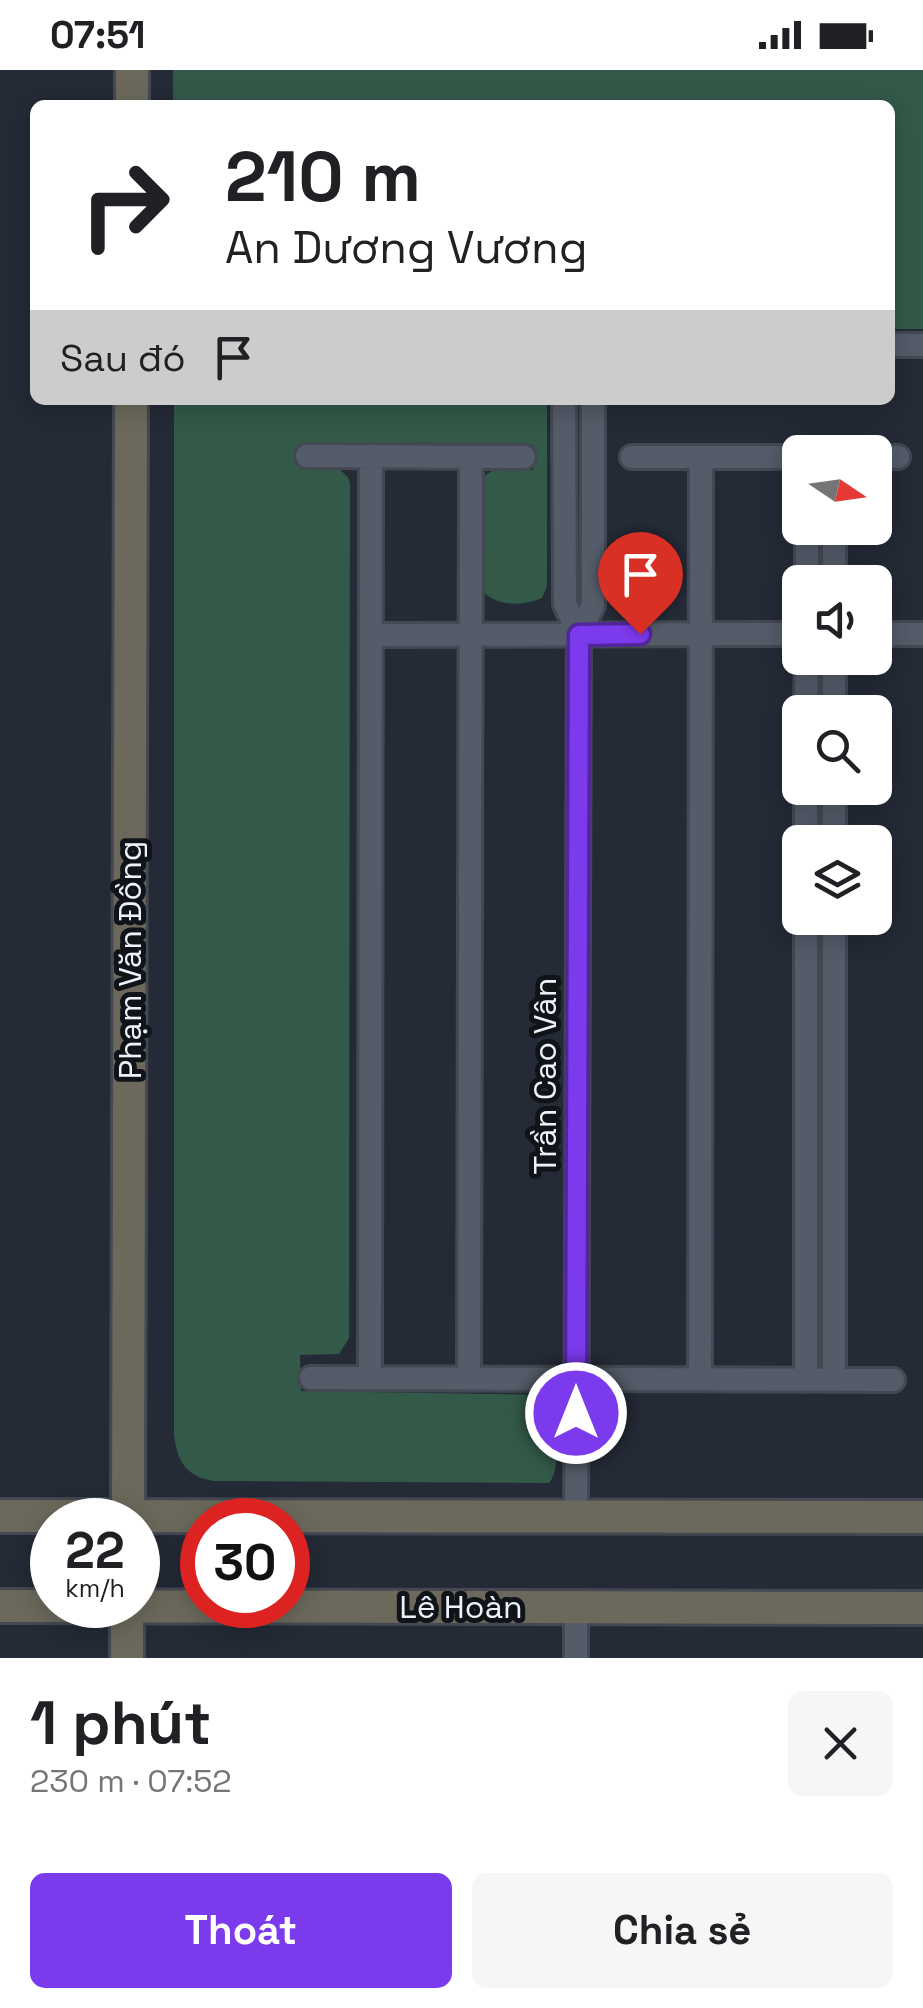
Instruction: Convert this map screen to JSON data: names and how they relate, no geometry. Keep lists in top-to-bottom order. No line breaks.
{"streets":{"street":["Phạm Văn Đồng","Trần Cao Vân","Lê Hoàn"]},"north":"right","page":{"status":"07:51","turn":["210 m","An Dương Vương"],"then":"Sau đó","speed":"22 km/h","limit":"30","heading":["1 phút","230 m · 07:52"],"buttons":["Thoát","Chia sẻ"]}}
